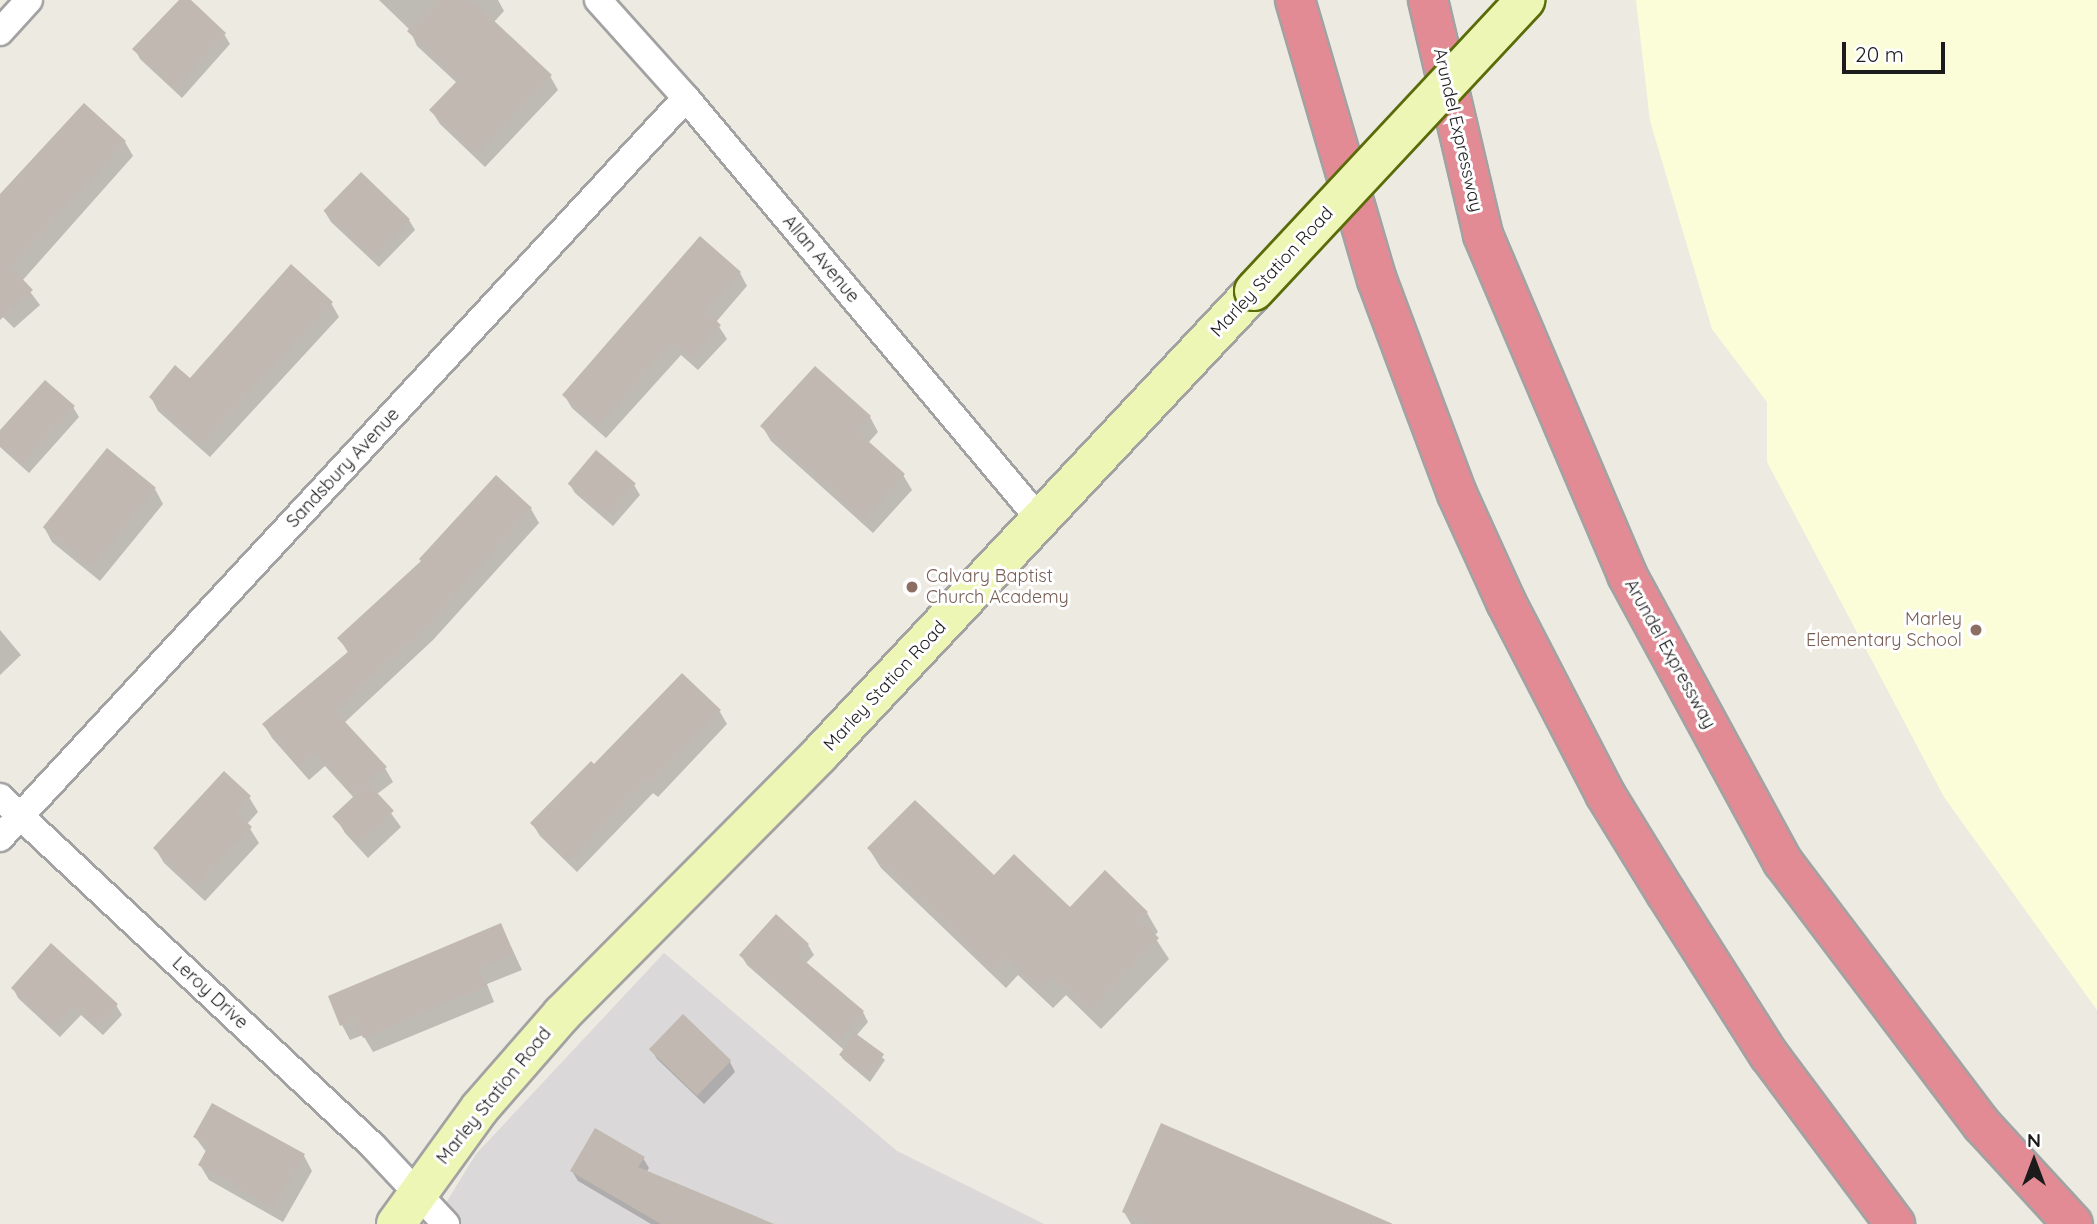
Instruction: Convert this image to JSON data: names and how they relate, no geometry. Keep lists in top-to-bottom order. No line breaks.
{"streets":{"highway":["Arundel Expressway"],"main road":["Marley Station Road"],"street":["Allan Avenue","Sandsbury Avenue","Leroy Drive"]},"crossings":[["Allan Avenue","Marley Station Road"],["Allan Avenue","Sandsbury Avenue"],["Marley Station Road","Leroy Drive"],["Sandsbury Avenue","Leroy Drive"]],"places":["Calvary Baptist Church Academy","Marley Elementary School"],"scale_bar":"20 m","north":"top"}
